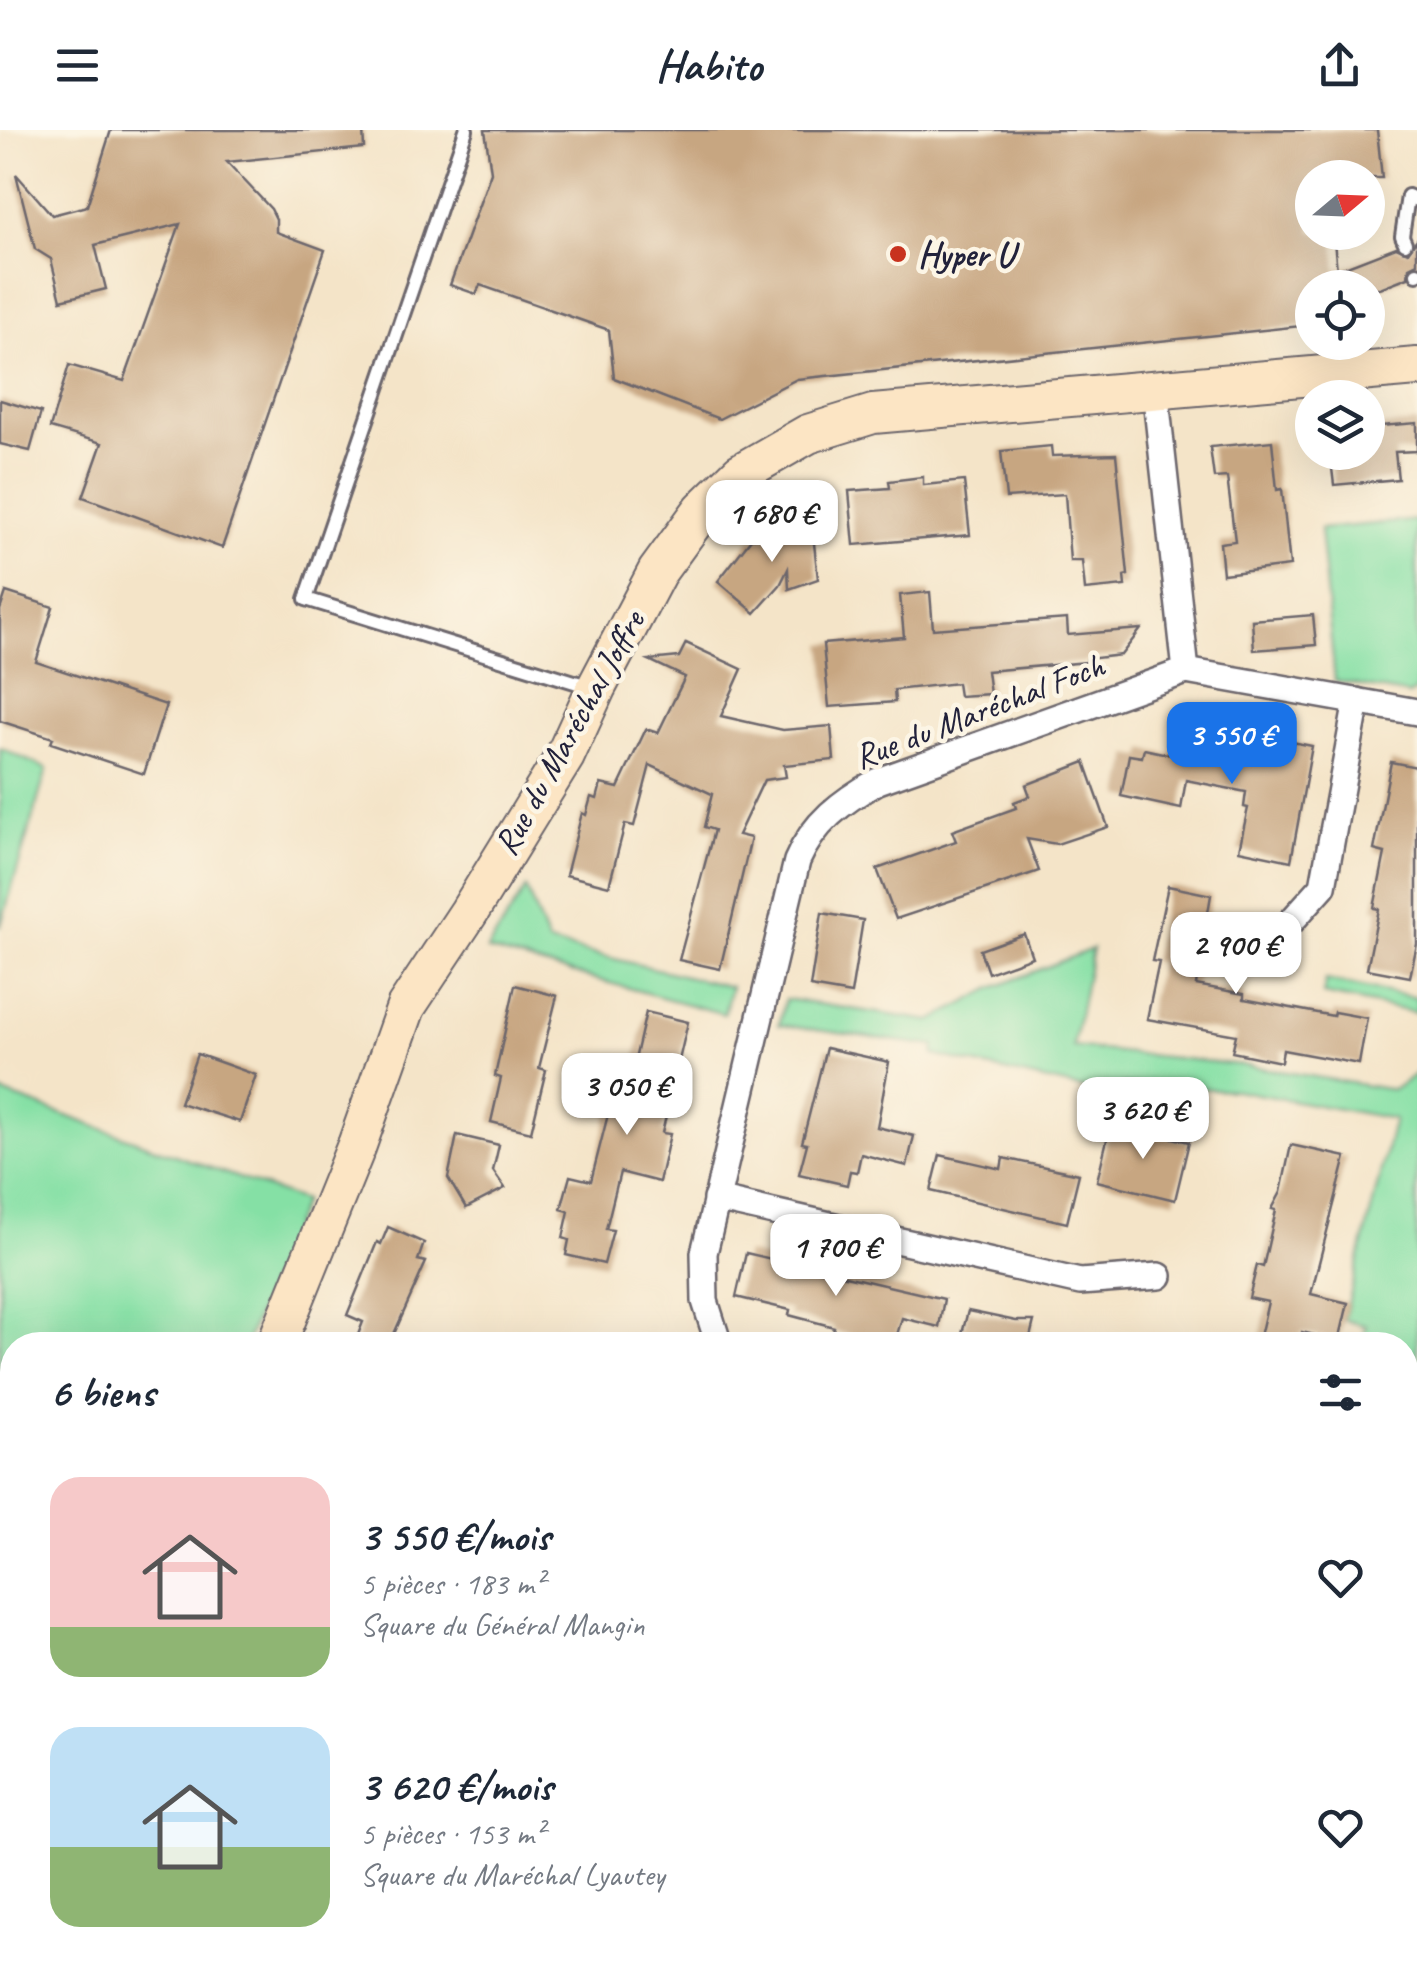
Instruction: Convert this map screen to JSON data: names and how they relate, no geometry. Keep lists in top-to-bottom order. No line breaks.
{"streets":{"street":["Rue du Maréchal Foch","Rue du Maréchal Joffre"]},"places":["Hyper U"],"north":"right","page":{"header":"Habito","price":["1 680 €","3 550 €","2 900 €","3 050 €","3 620 €","1 700 €"],"heading":"6 biens","list":[{"name":"3 550 €/mois","note":"5 pièces · 183 m² · Square du Général Mangin"},{"name":"3 620 €/mois","note":"5 pièces · 153 m² · Square du Maréchal Lyautey"}]}}
